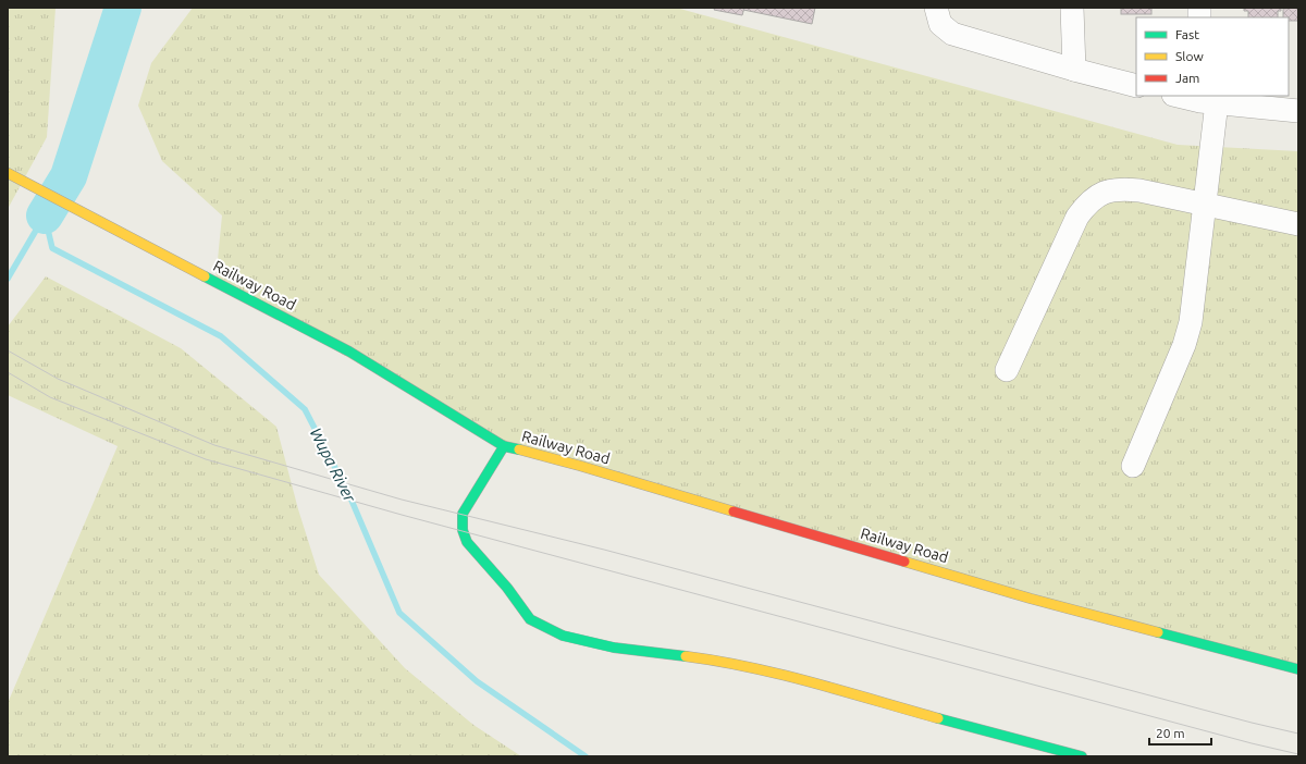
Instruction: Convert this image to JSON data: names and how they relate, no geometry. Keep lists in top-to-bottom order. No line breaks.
{"streets":{"street":["Railway Road"]},"water":["Wupa River"],"legend":["Fast","Slow","Jam"],"scale_bar":"20 m"}
